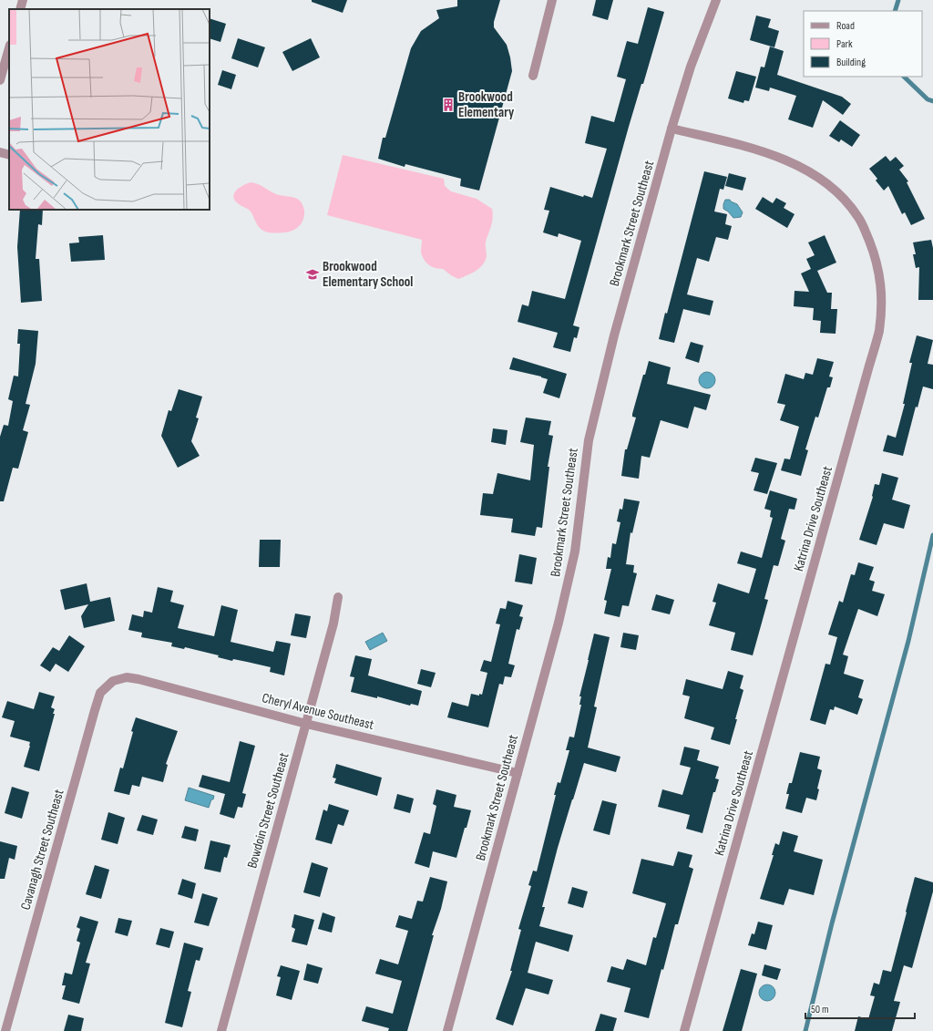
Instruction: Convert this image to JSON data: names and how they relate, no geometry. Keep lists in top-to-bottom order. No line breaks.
{"streets":{"street":["Brookmark Street Southeast","Katrina Drive Southeast","Cheryl Avenue Southeast","Bowdoin Street Southeast","Cavanagh Street Southeast"]},"crossings":[["Brookmark Street Southeast","Katrina Drive Southeast"],["Brookmark Street Southeast","Cheryl Avenue Southeast"],["Cheryl Avenue Southeast","Bowdoin Street Southeast"],["Cheryl Avenue Southeast","Cavanagh Street Southeast"]],"places":{"building":["Brookwood Elementary"],"school or university":["Brookwood Elementary School"]},"legend":["Road","Park","Building"],"scale_bar":"50 m"}
